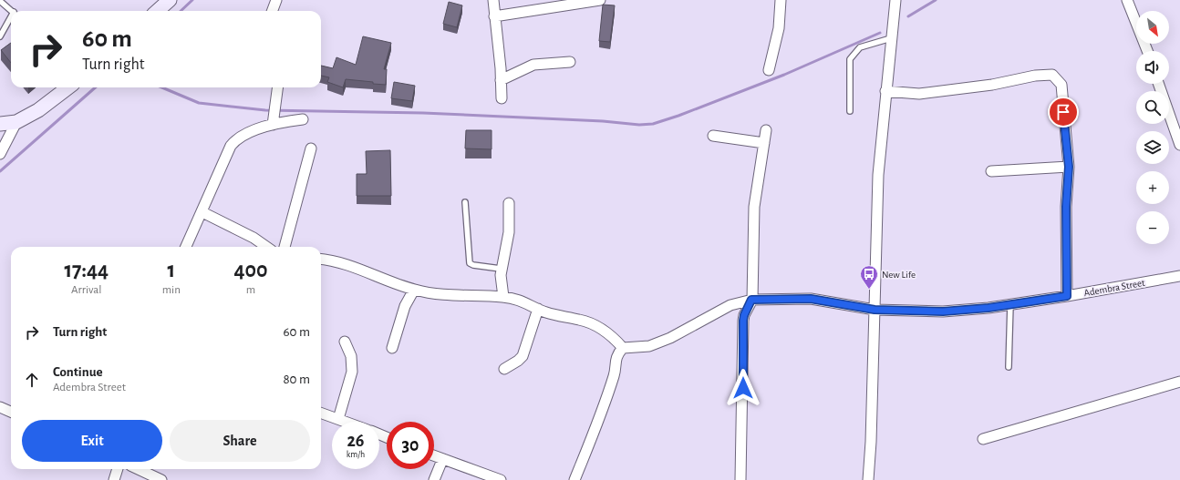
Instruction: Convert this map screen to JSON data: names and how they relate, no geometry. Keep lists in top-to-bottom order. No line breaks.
{"streets":{"street":["Adembra Street"]},"places":{"bus stop":["New Life"]},"north":"bottom right","page":{"map_buttons":["+","−"],"turn":["60 m","Turn right"],"eta":["17:44","Arrival","1","min","400","m"],"list":[{"name":"Turn right","value":"60 m"},{"name":"Continue","note":"Adembra Street","value":"80 m"}],"buttons":["Exit","Share"],"speed":"26 km/h","limit":"30"}}
